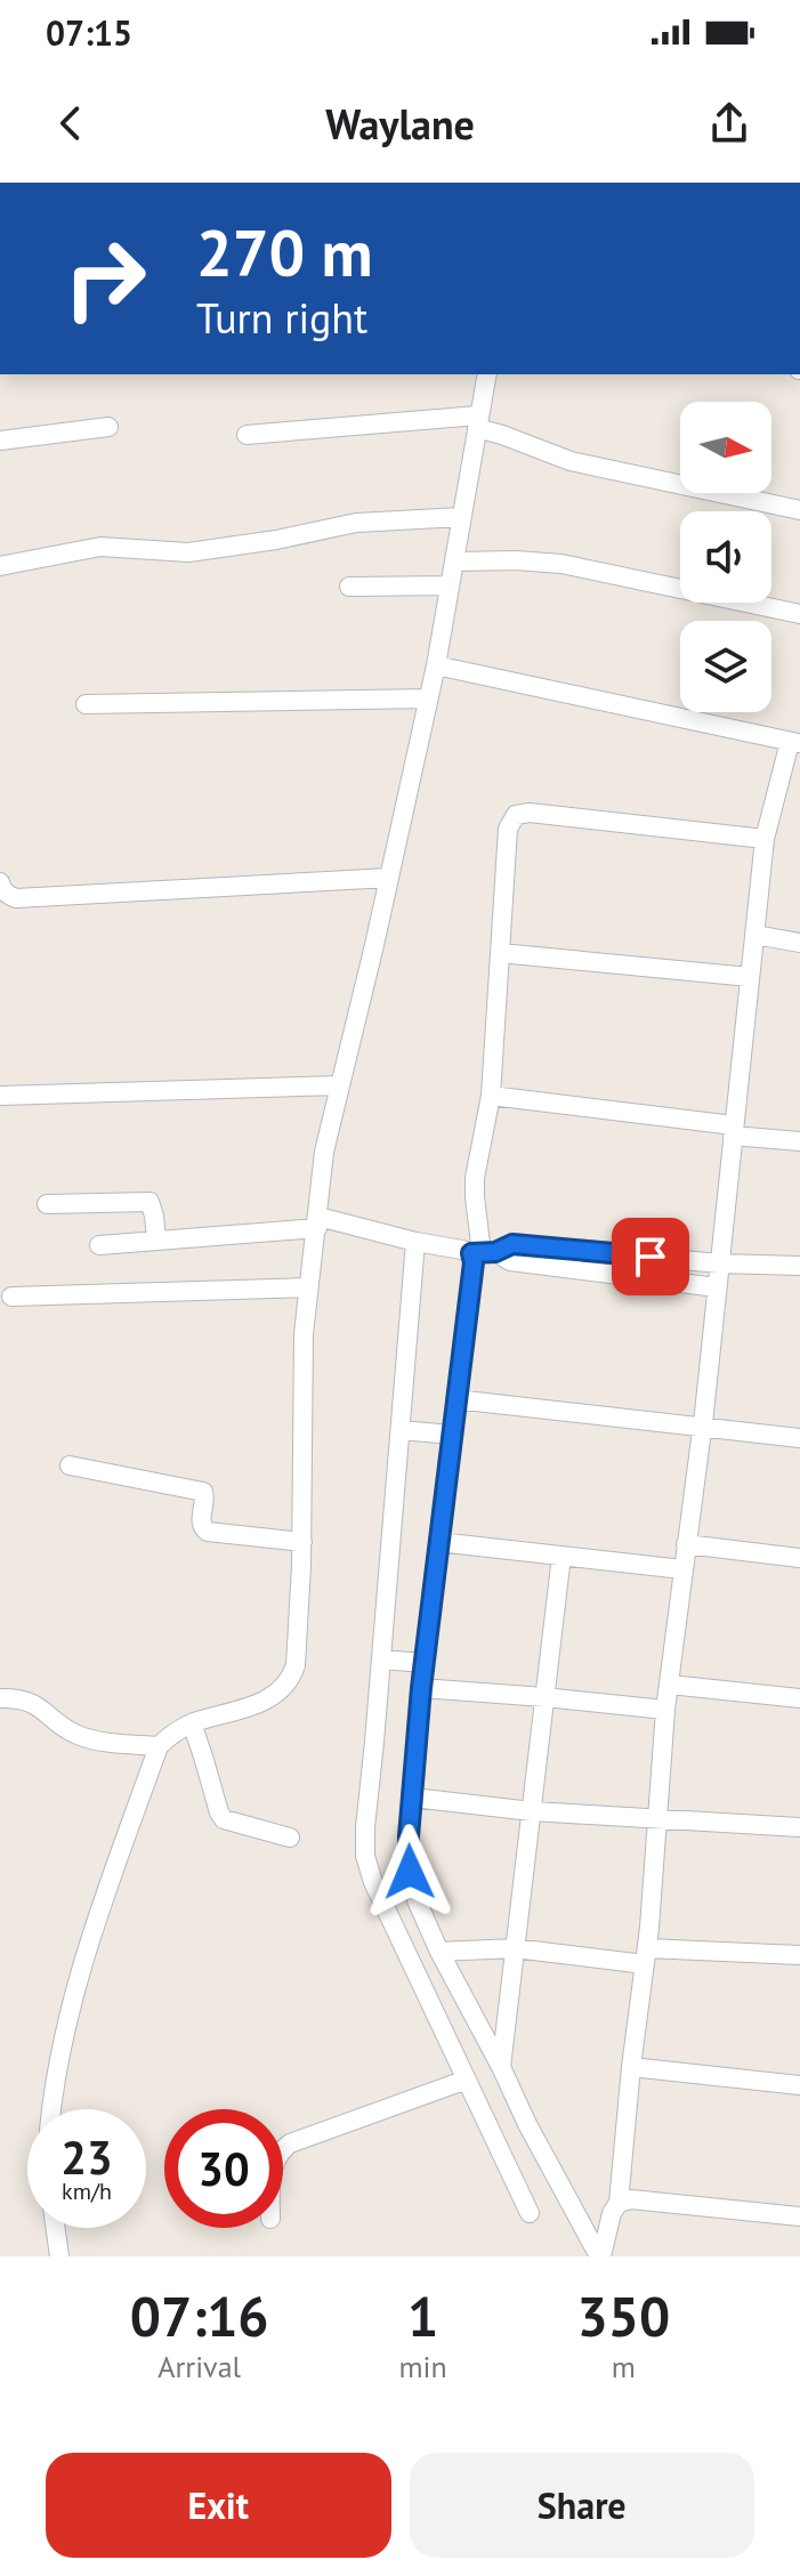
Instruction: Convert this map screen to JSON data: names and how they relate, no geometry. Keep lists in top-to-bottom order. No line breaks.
{"north":"right","page":{"status":"07:15","header":"Waylane","turn":["270 m","Turn right"],"speed":"23 km/h","limit":"30","eta":["07:16","Arrival","1","min","350","m"],"buttons":["Exit","Share"]}}
